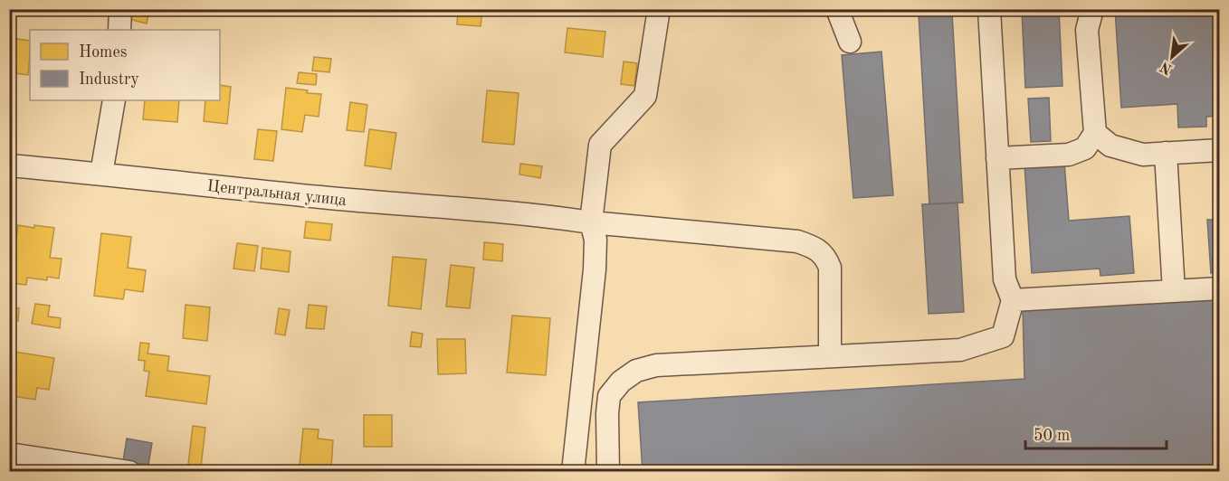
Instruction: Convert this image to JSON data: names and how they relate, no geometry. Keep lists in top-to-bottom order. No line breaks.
{"streets":{"street":["Центральная улица"]},"legend":["Homes","Industry"],"scale_bar":"50 m","north":"bottom left"}
